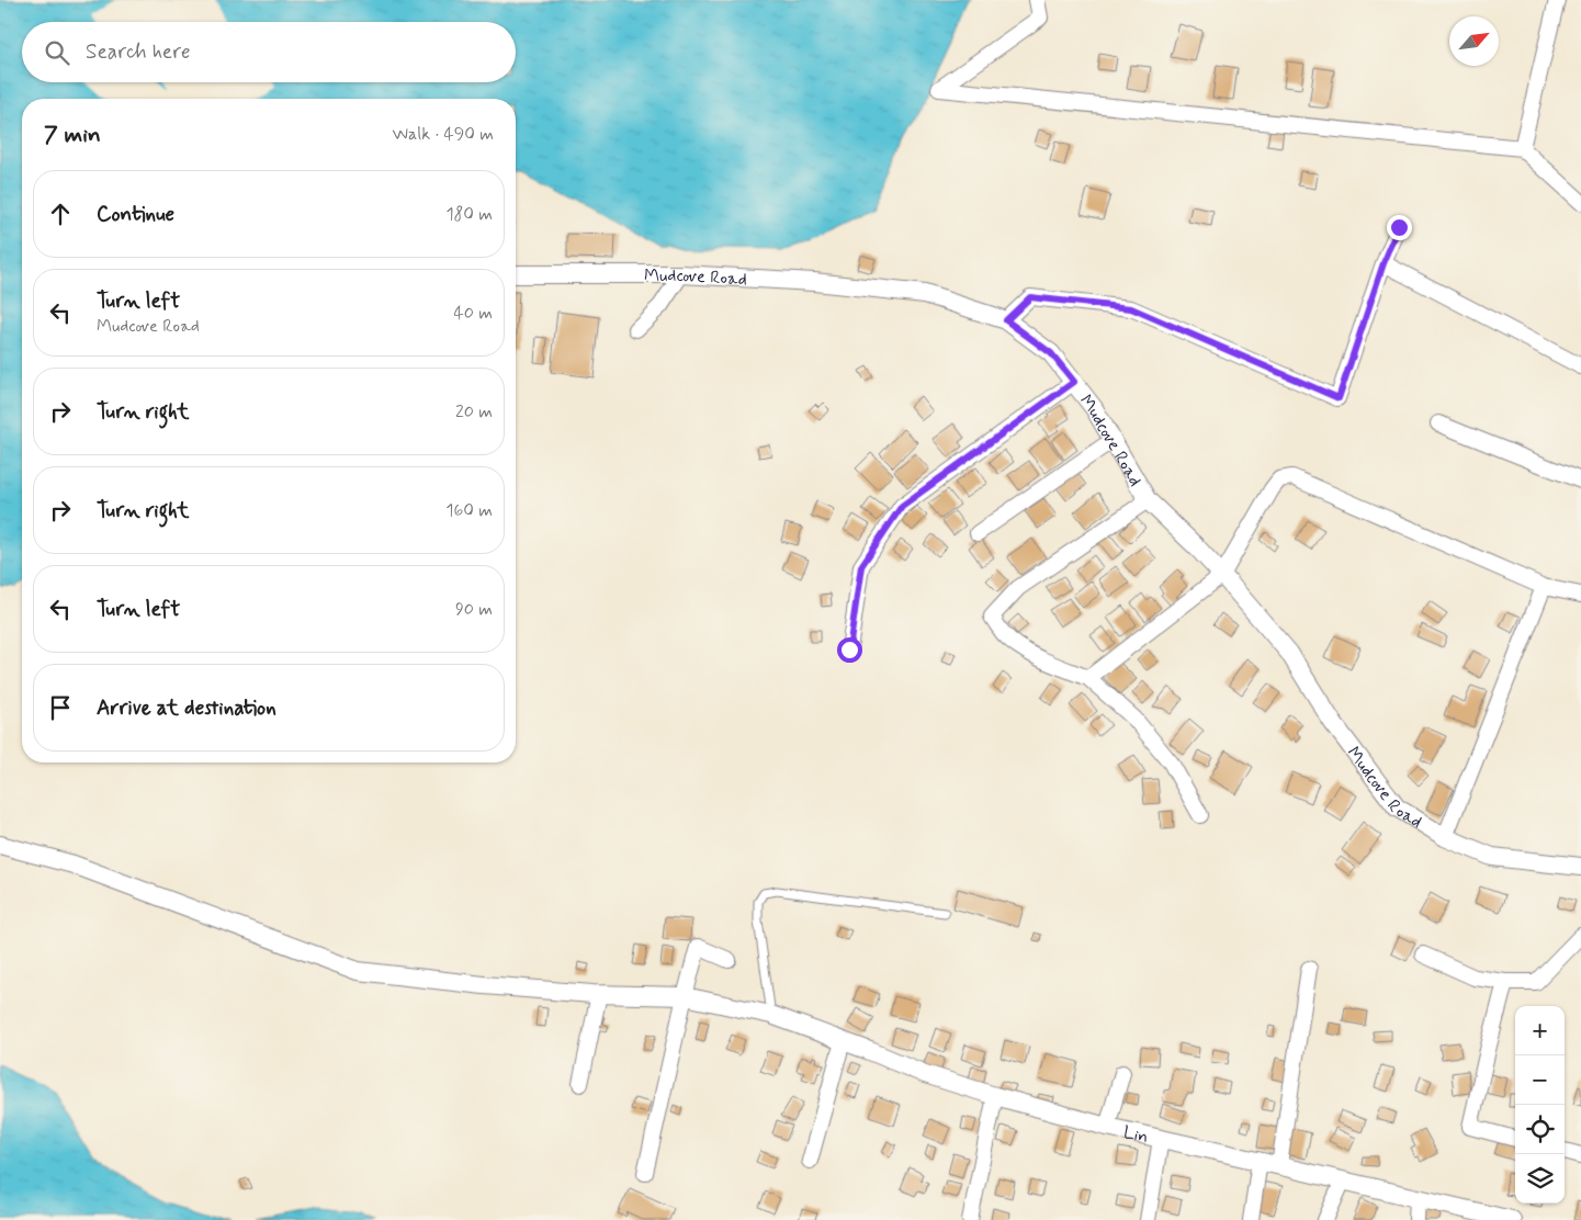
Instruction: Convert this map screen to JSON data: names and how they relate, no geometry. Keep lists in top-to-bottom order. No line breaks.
{"streets":{"street":["Mudcove Road","Lin"]},"north":"top right","page":{"search":"Search here","heading":["7 min","Walk · 490 m"],"list":[["Continue","180 m"],["Turn left","Mudcove Road","40 m"],["Turn right","20 m"],["Turn right","160 m"],["Turn left","90 m"],"Arrive at destination"],"map_buttons":["+","−"]}}
